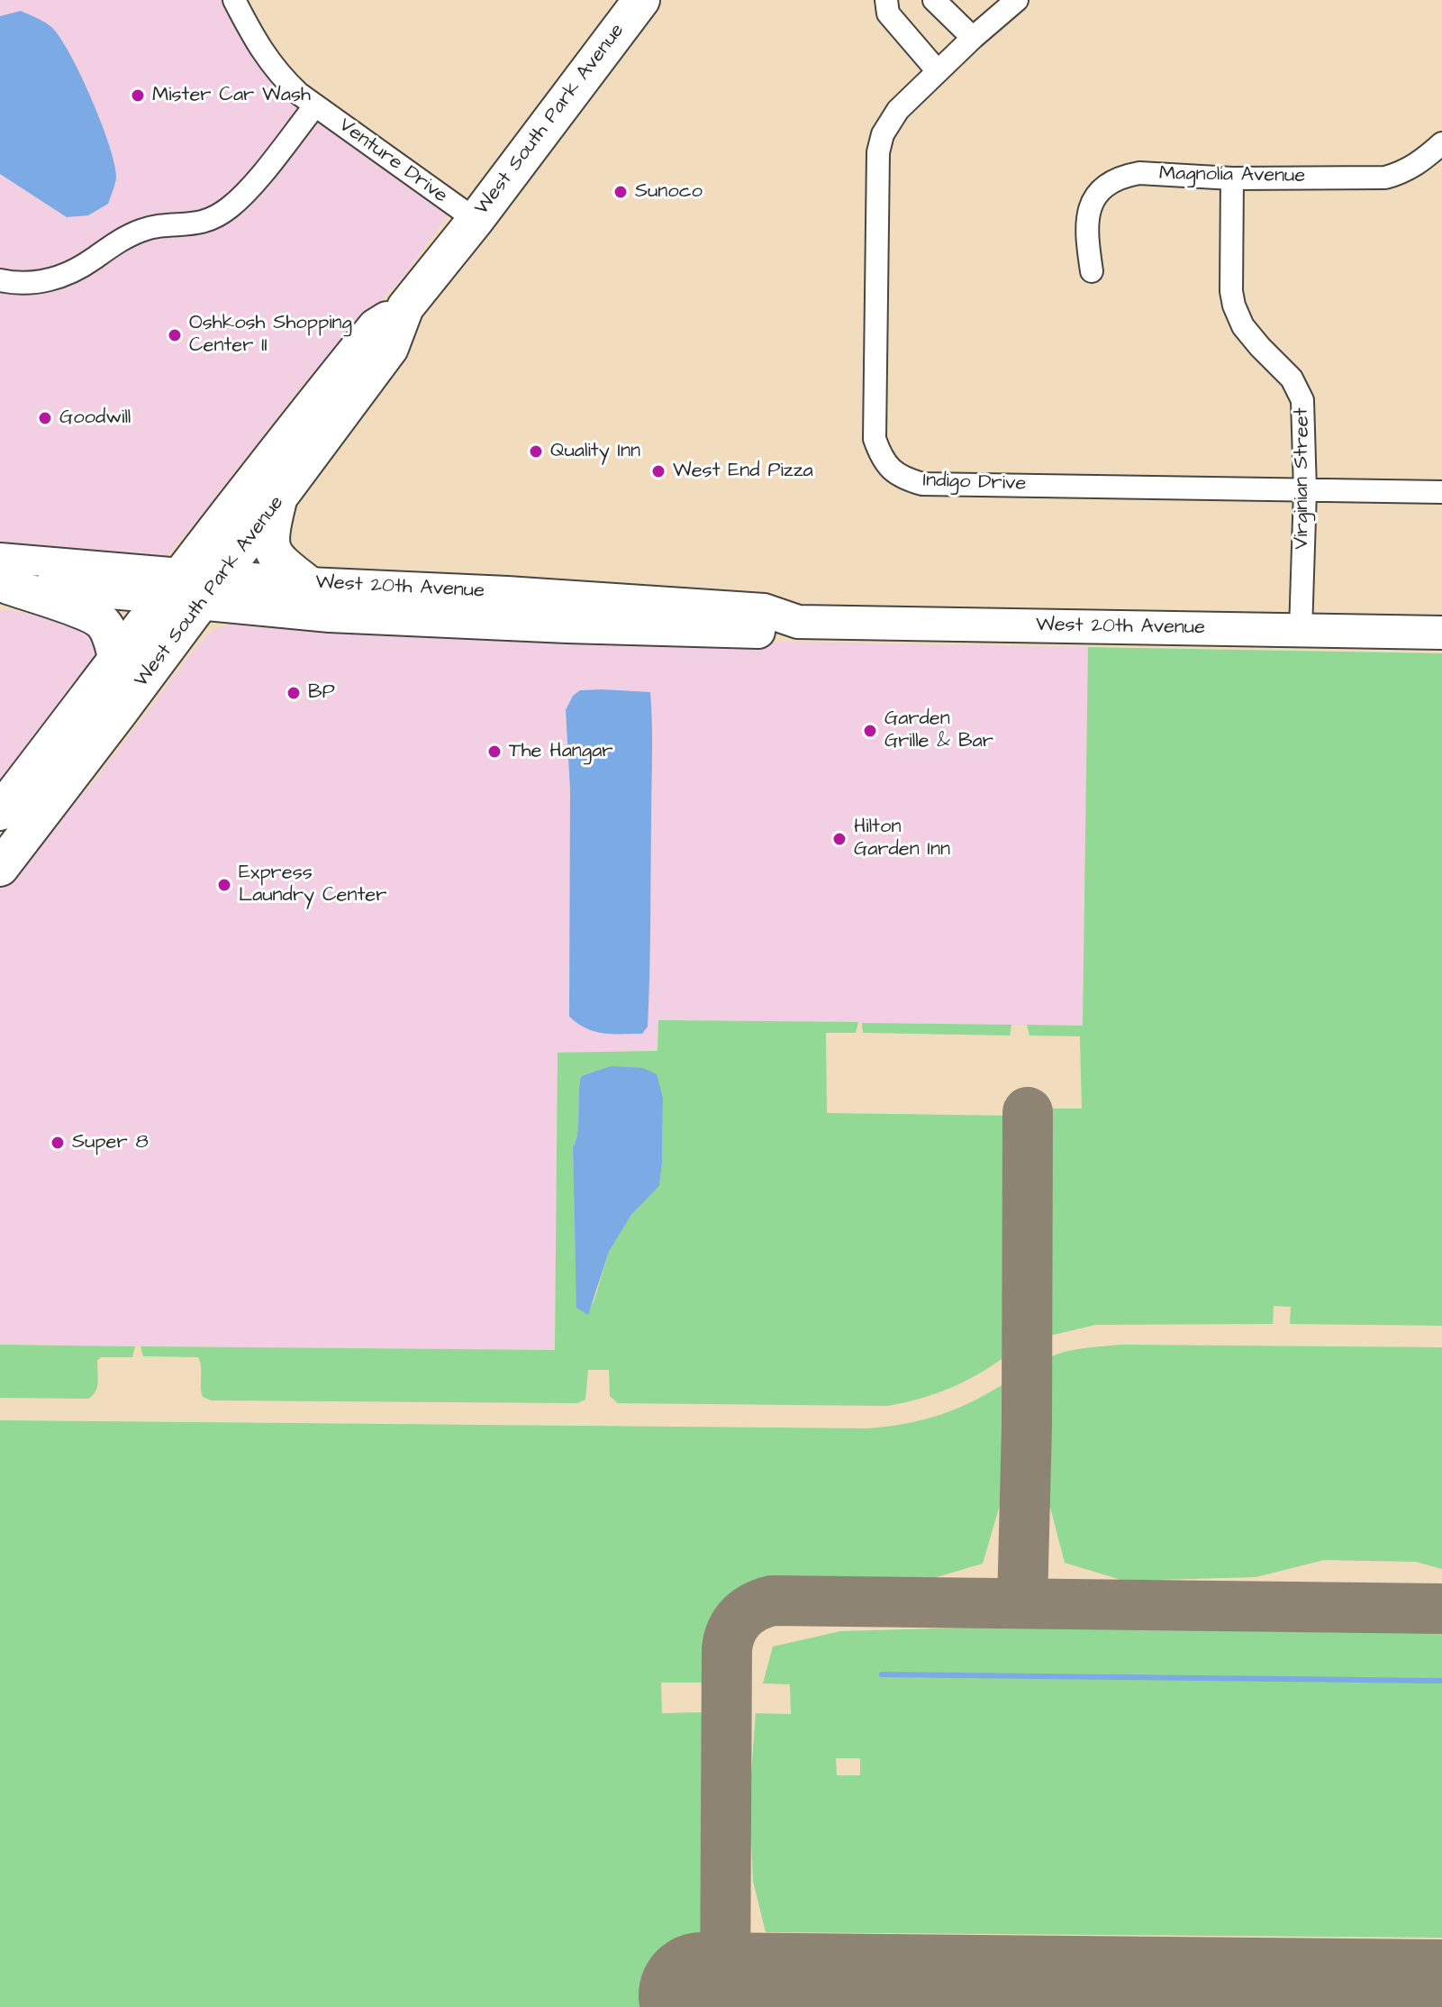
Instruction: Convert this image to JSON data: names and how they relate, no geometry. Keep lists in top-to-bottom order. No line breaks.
{"streets":{"main road":["West South Park Avenue","West 20th Avenue"],"street":["Venture Drive","Magnolia Avenue","Virginian Street","Indigo Drive"]},"crossings":[["West South Park Avenue","Venture Drive"],["West South Park Avenue","West 20th Avenue"],["Magnolia Avenue","Virginian Street"],["Virginian Street","Indigo Drive"],["Virginian Street","West 20th Avenue"]],"places":["Mister Car Wash","Sunoco","Oshkosh Shopping Center II","Goodwill","Quality Inn","West End Pizza","BP","Garden Grille & Bar","The Hangar","Hilton Garden Inn","Express Laundry Center","Super 8"]}
